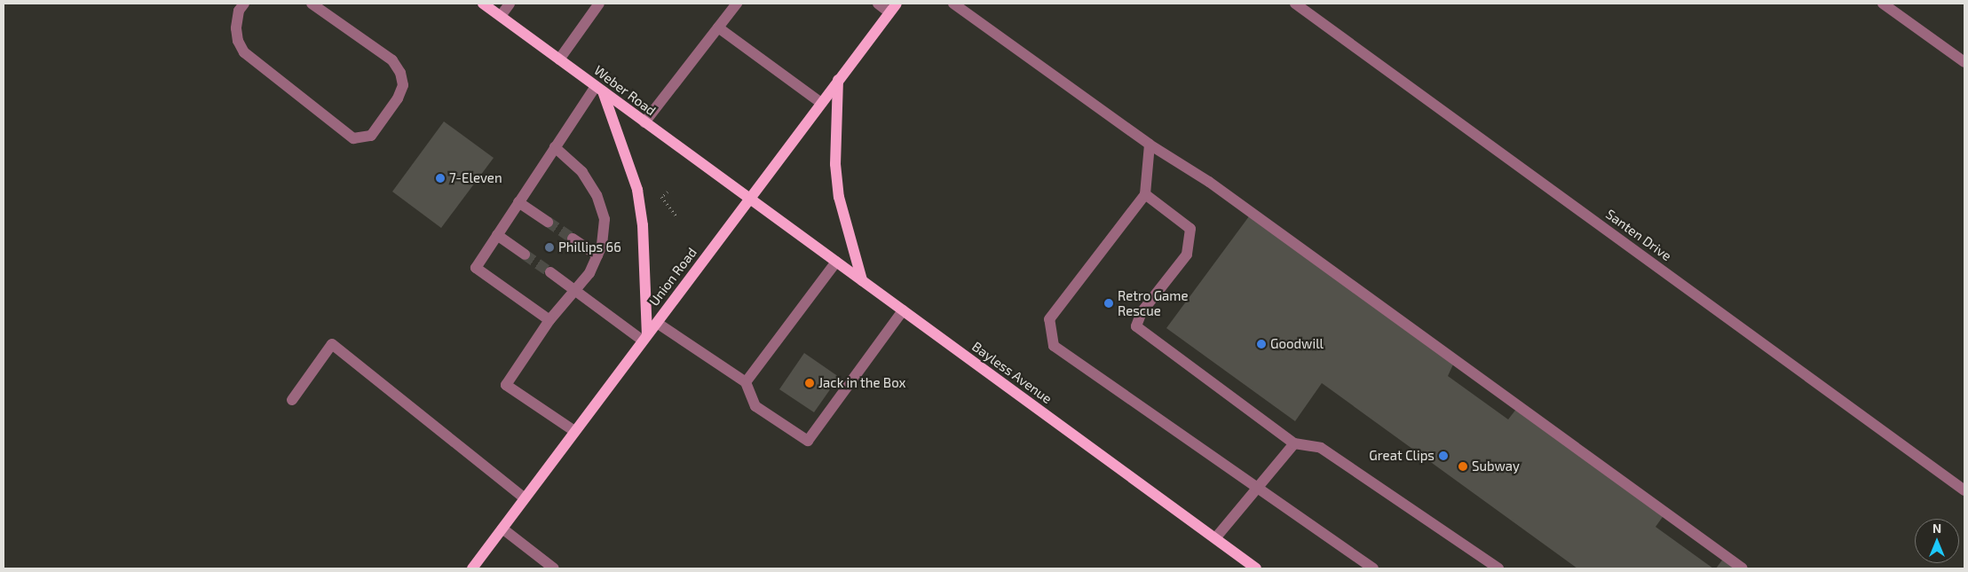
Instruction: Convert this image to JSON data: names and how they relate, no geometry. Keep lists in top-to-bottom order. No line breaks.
{"streets":{"main road":["Weber Road","Union Road","Bayless Avenue"],"street":["Santen Drive"]},"crossings":[["Weber Road","Union Road"],["Weber Road","Bayless Avenue"],["Union Road","Bayless Avenue"]],"places":["7-Eleven","Phillips 66","Retro Game Rescue","Goodwill","Jack in the Box","Great Clips","Subway"],"north":"top"}
